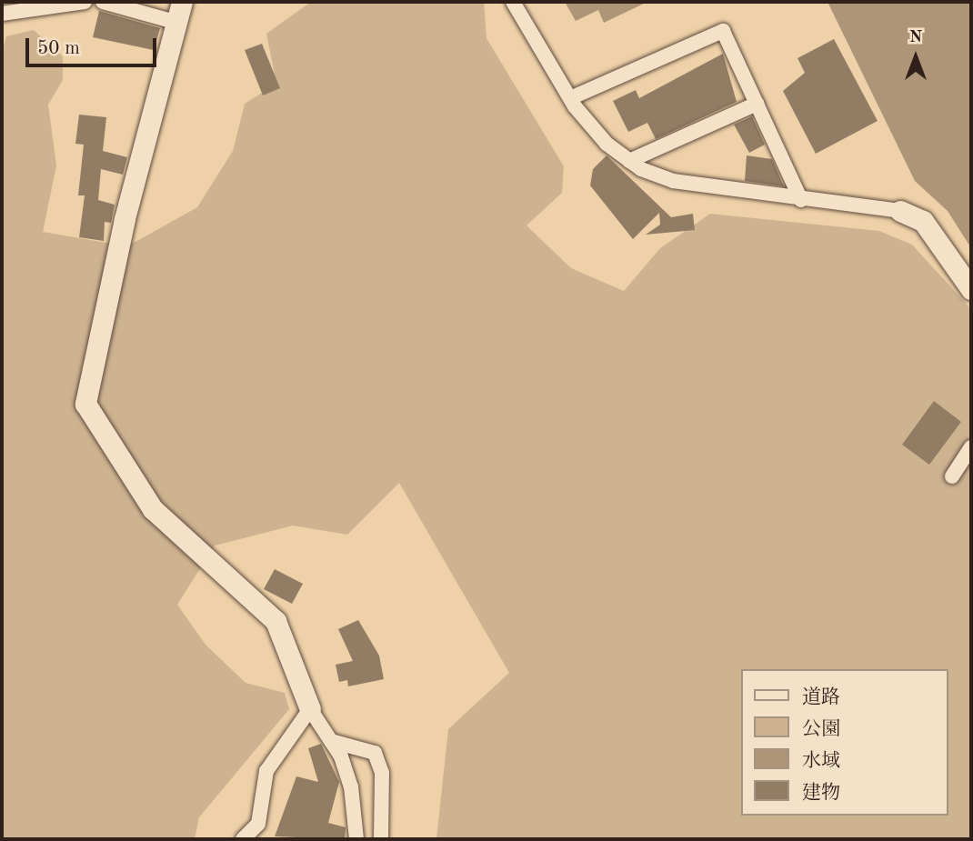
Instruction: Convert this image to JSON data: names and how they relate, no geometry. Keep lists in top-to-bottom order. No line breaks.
{"legend":["道路","公園","水域","建物"],"scale_bar":"50 m","north":"top"}
